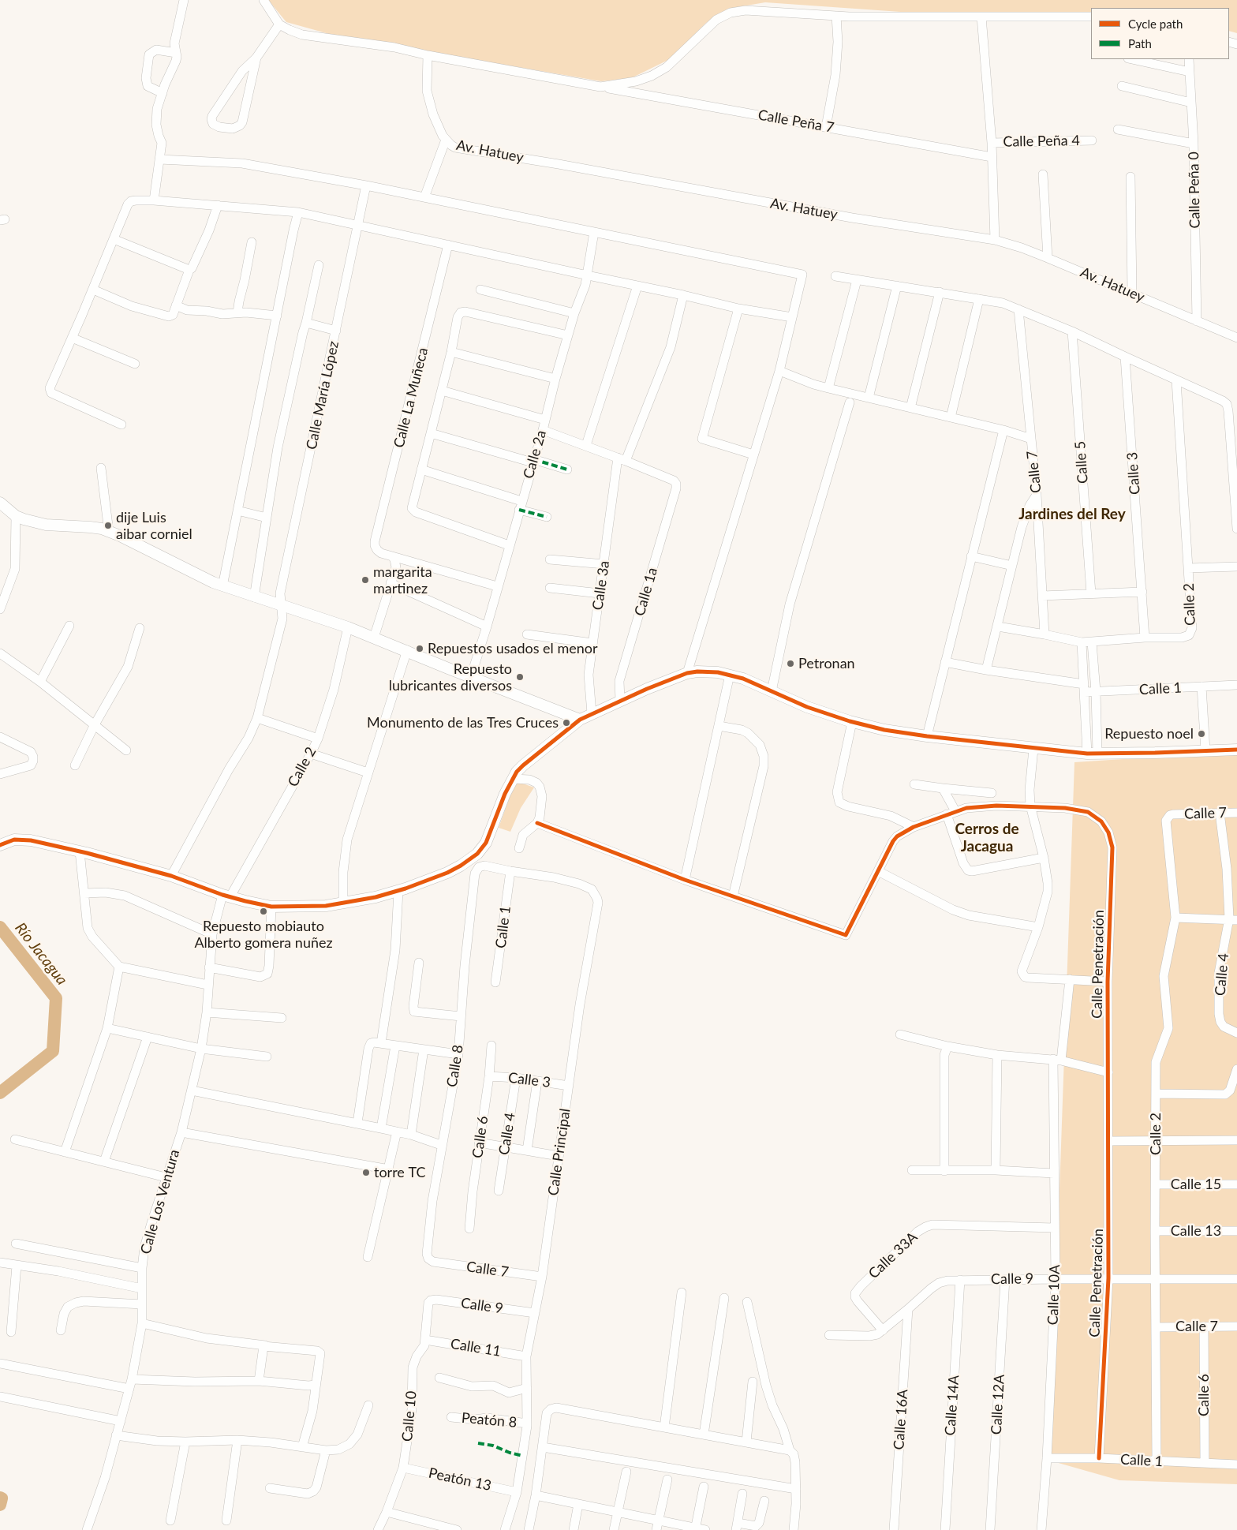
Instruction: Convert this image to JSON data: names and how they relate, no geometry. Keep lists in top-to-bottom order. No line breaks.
{"streets":{"street":["Calle Peña 7","Calle Peña 4","Av. Hatuey","Calle Peña 0","Calle María López","Calle La Muñeca","Calle 2a","Calle 5","Calle 7","Calle 3","Calle 3a","Calle 1a","Calle 2","Calle 1","Calle Penetración","Calle 4","Calle 8","Calle 6","Calle Principal","Calle 15","Calle Los Ventura","Calle 13","Calle 33A","Calle 9","Calle 10A","Calle 11","Calle 12A","Calle 14A","Calle 10","Calle 16A","Peatón 8","Peatón 13"]},"crossings":[["Calle Peña 7","Av. Hatuey"],["Av. Hatuey","Calle Peña 0"],["Calle 7","Calle 2"],["Calle 7","Calle 4"],["Calle 7","Calle 8"],["Calle 7","Calle 6"],["Calle 7","Calle Principal"],["Calle 3","Calle 2"],["Calle 3","Calle 4"],["Calle 3","Calle 6"],["Calle 3","Calle Principal"],["Calle 3a","Calle 1a"],["Calle 2","Calle 1"],["Calle 2","Calle 15"],["Calle 2","Calle Los Ventura"],["Calle 2","Calle 13"],["Calle 2","Calle 9"],["Calle 1","Calle Penetración"],["Calle 1","Calle 6"],["Calle 1","Calle Principal"],["Calle 1","Calle 10A"],["Calle Penetración","Calle 9"],["Calle 8","Calle Principal"],["Calle Principal","Calle 9"],["Calle Principal","Calle 11"],["Calle Principal","Peatón 8"],["Calle Principal","Peatón 13"],["Calle 33A","Calle 9"],["Calle 33A","Calle 10A"],["Calle 9","Calle 10A"],["Calle 9","Calle 12A"],["Calle 9","Calle 14A"],["Calle 9","Calle 10"],["Calle 9","Calle 16A"],["Calle 11","Calle 10"],["Calle 10","Peatón 13"]],"districts":["Jardines del Rey","Cerros de Jacagua"],"water":["Río Jacagua"],"places":["dije Luis aibar corniel","margarita martinez","Repuestos usados el menor","Petronan","Repuesto lubricantes diversos","Monumento de las Tres Cruces","Repuesto noel","Repuesto mobiauto Alberto gomera nuñez","torre TC"],"legend":["Cycle path","Path"]}
